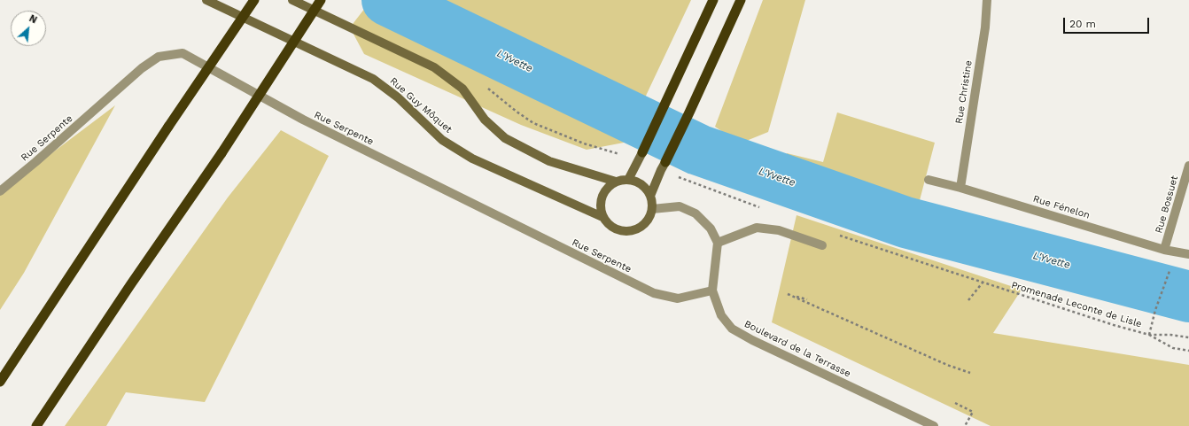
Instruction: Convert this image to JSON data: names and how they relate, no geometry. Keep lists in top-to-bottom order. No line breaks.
{"streets":{"main road":["Rue Guy Môquet"],"street":["Rue Christine","Rue Serpente","Rue Bossuet","Rue Fénelon","Boulevard de la Terrasse"],"path":["Promenade Leconte de Lisle"]},"crossings":[["Rue Christine","Rue Fénelon"],["Rue Serpente","Boulevard de la Terrasse"],["Rue Bossuet","Rue Fénelon"]],"water":["L'Yvette"],"scale_bar":"20 m","north":"top right"}
